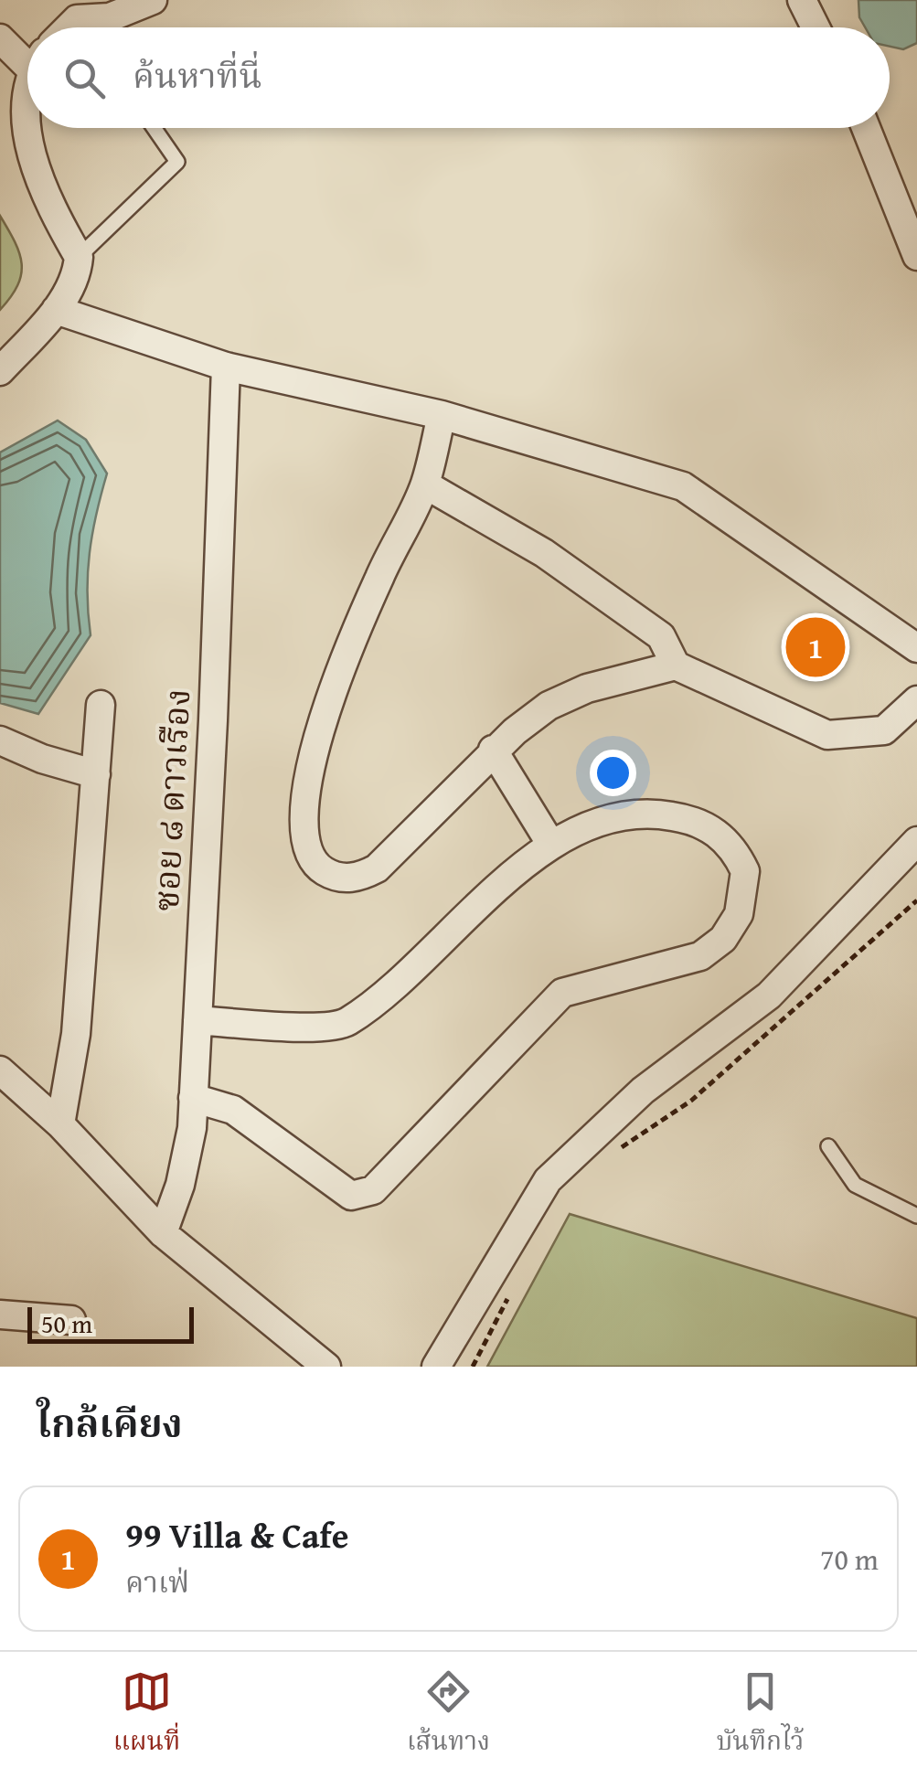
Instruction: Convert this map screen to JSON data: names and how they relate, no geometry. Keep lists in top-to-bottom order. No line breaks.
{"streets":{"street":["ซอย ๘ ดาวเรือง"]},"scale_bar":"50 m","page":{"search":"ค้นหาที่นี่","pins":"1","scale":"50 m","heading":"ใกล้เคียง","list":[{"mark":"1","name":"99 Villa & Cafe","note":"คาเฟ่","value":"70 m"}],"nav":["แผนที่","เส้นทาง","บันทึกไว้"]}}
